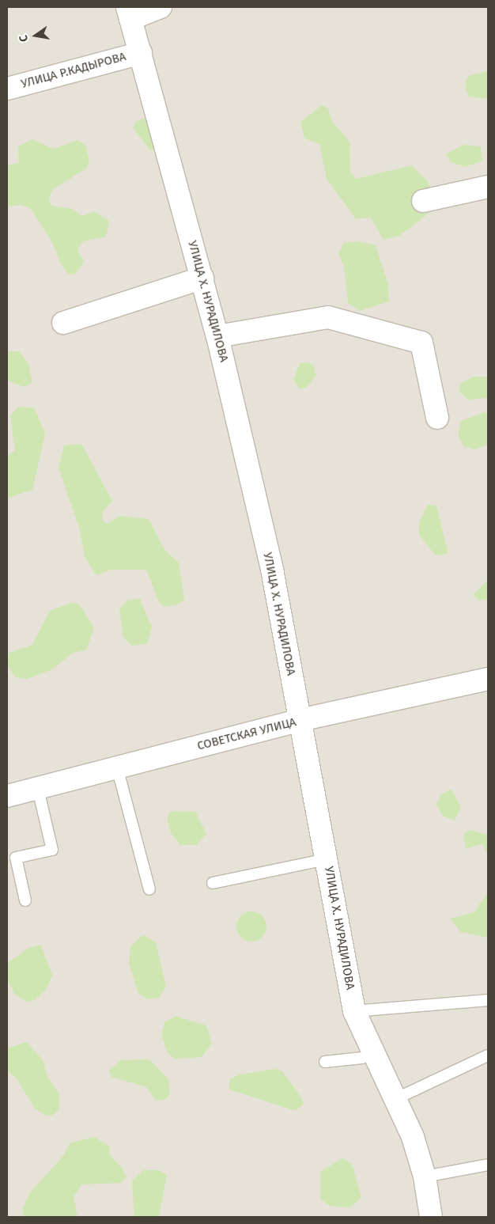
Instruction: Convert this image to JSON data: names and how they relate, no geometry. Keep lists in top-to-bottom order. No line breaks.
{"streets":{"street":["УЛИЦА Р.КАДЫРОВА","УЛИЦА Х. НУРАДИЛОВА","СОВЕТСКАЯ УЛИЦА"]},"crossings":[["УЛИЦА Р.КАДЫРОВА","УЛИЦА Х. НУРАДИЛОВА"],["УЛИЦА Х. НУРАДИЛОВА","СОВЕТСКАЯ УЛИЦА"]],"north":"left"}
